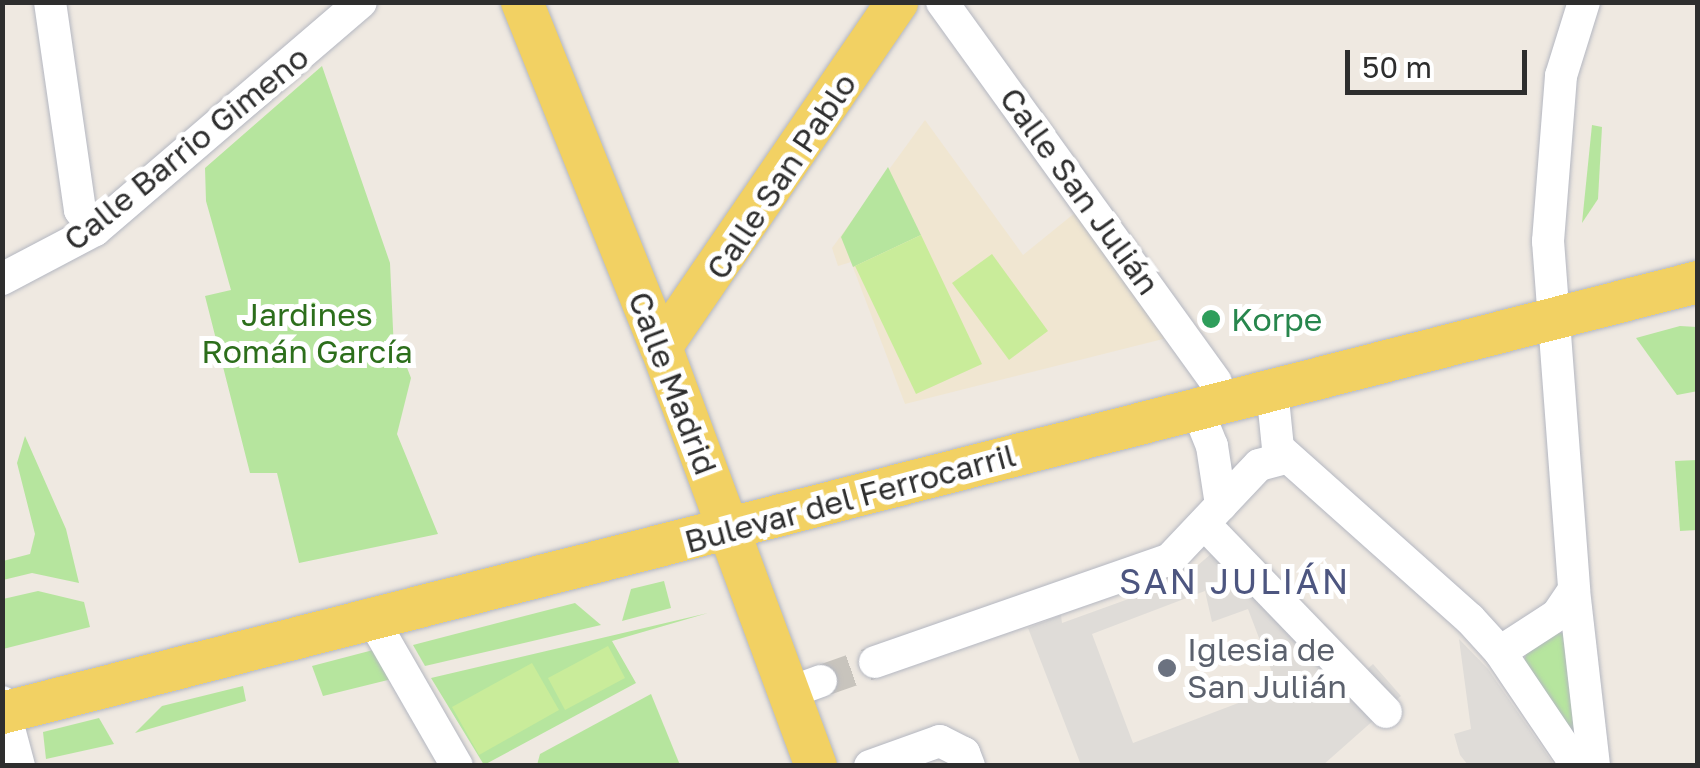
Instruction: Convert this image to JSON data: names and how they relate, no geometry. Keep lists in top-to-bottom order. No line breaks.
{"streets":{"main road":["Calle San Pablo","Calle Madrid","Bulevar del Ferrocarril"],"street":["Calle Barrio Gimeno","Calle San Julián"]},"crossings":[["Calle San Pablo","Calle Madrid"],["Calle San Julián","Bulevar del Ferrocarril"],["Calle Madrid","Bulevar del Ferrocarril"]],"districts":["SAN JULIÁN"],"parks":["Jardines Román García"],"places":["Korpe","Iglesia de San Julián"],"scale_bar":"50 m"}
